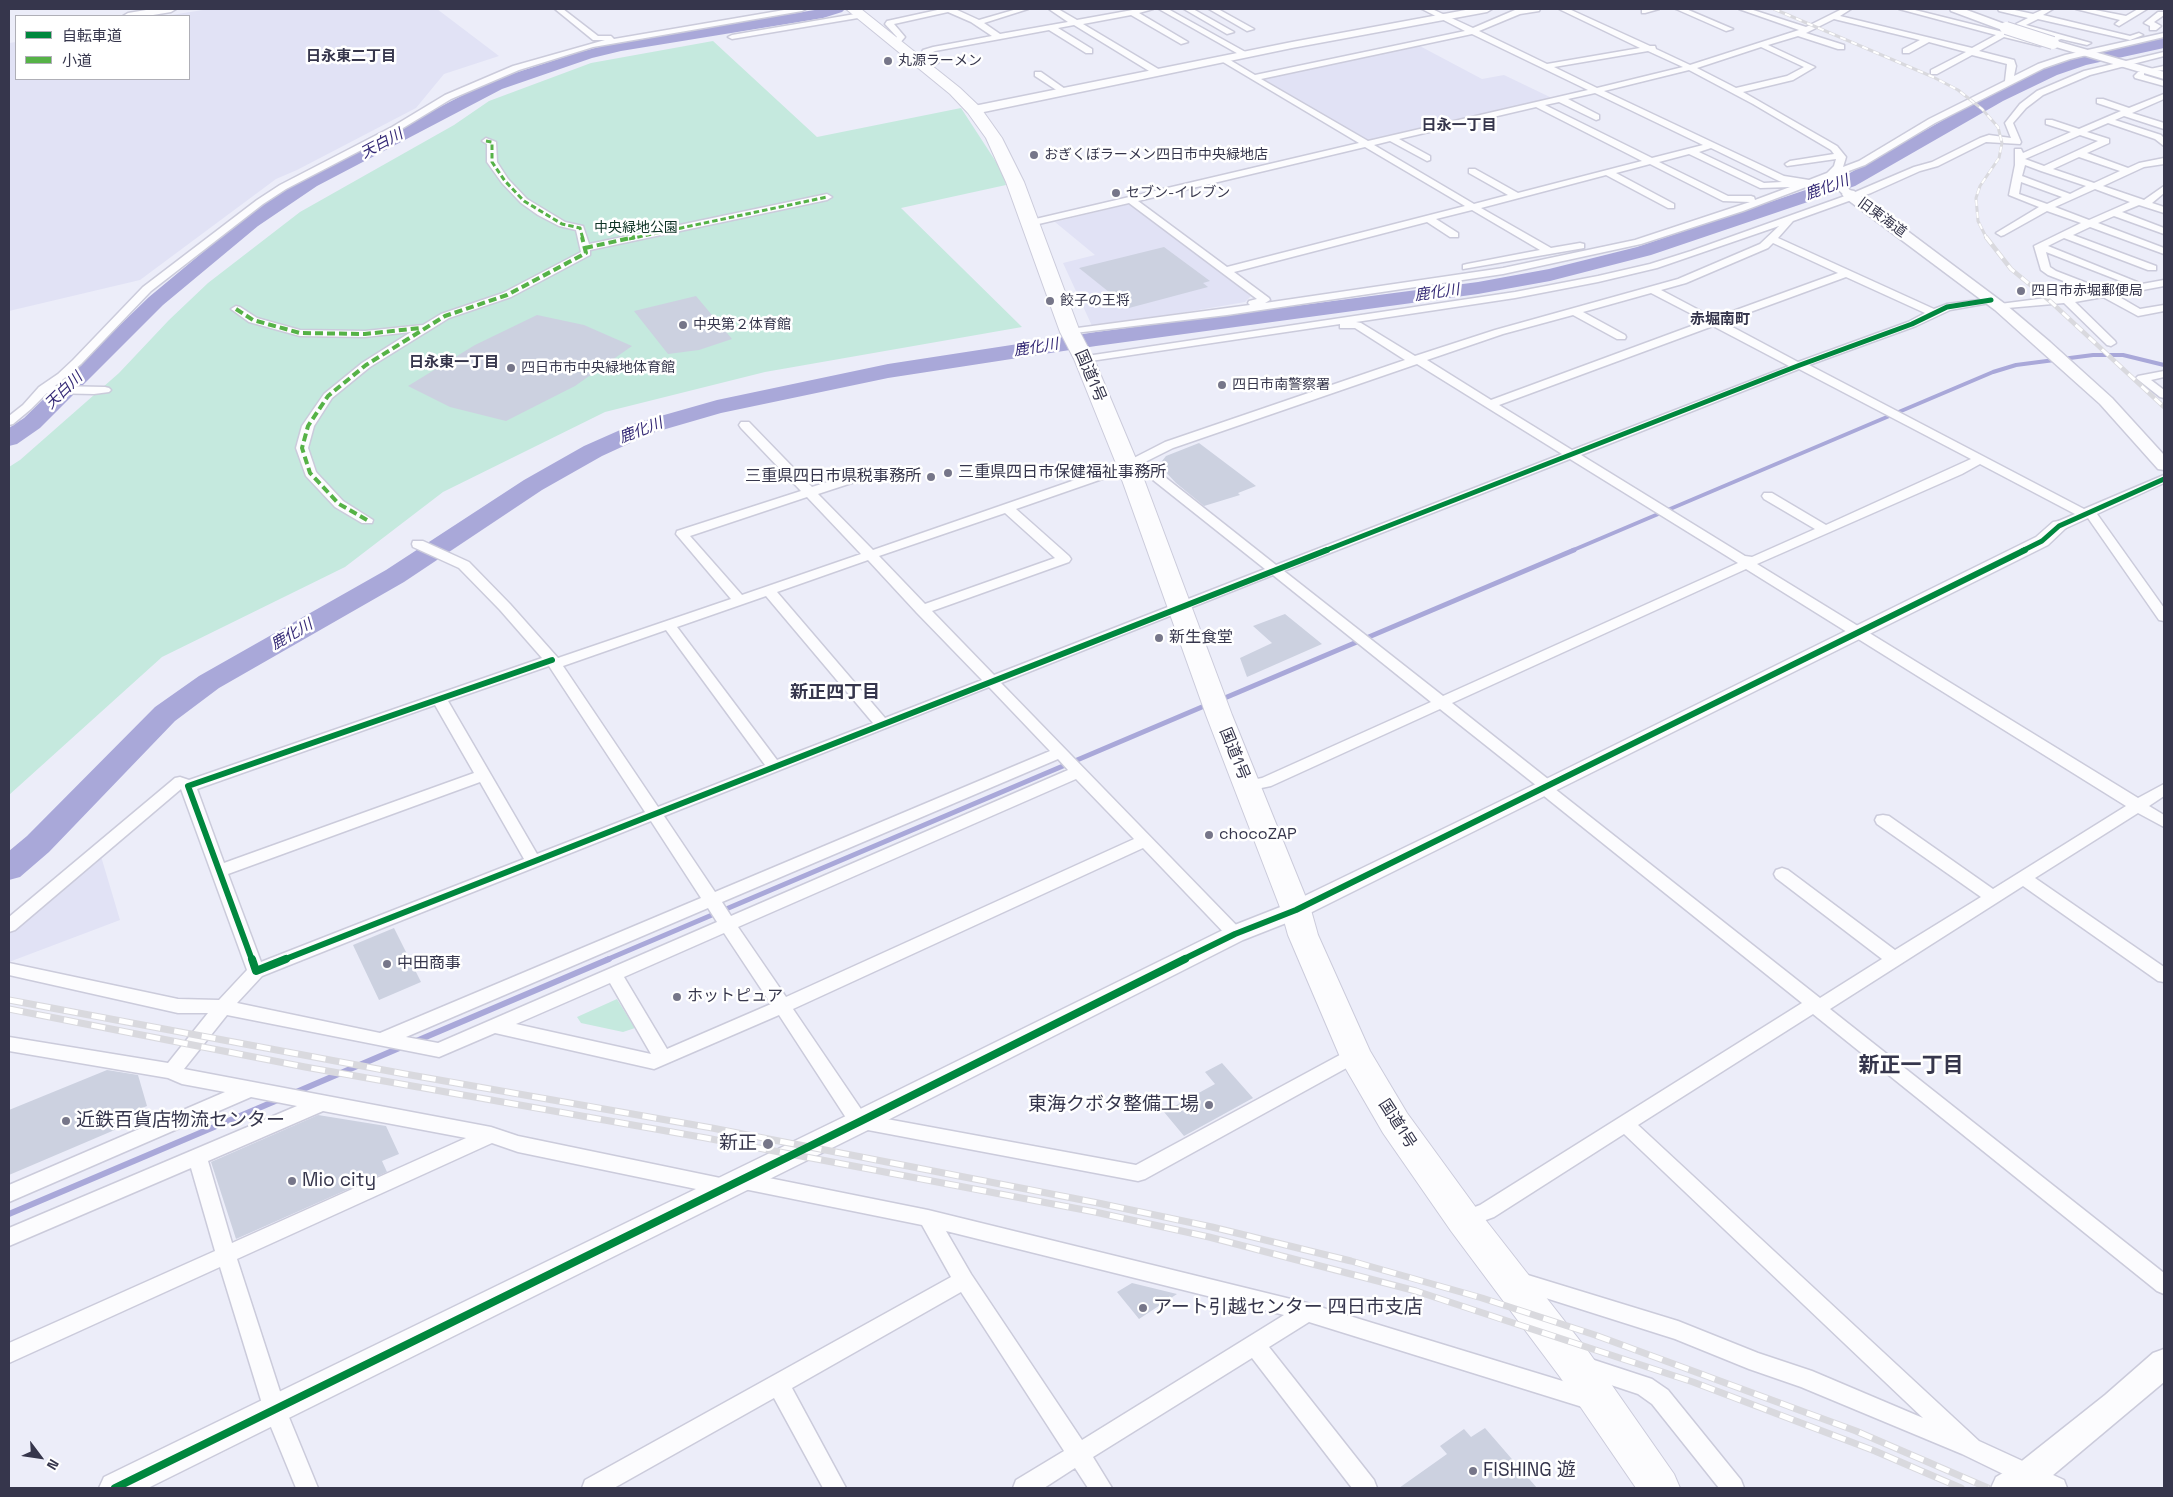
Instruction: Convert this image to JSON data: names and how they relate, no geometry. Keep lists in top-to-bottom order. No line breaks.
{"streets":{"highway":["国道1号"],"street":["旧東海道"]},"districts":["日永東二丁目","日永一丁目","赤堀南町","日永東一丁目","新正四丁目","新正一丁目"],"water":["天白川","鹿化川"],"parks":["中央緑地公園"],"places":["丸源ラーメン","おぎくぼラーメン四日市中央緑地店","セブン-イレブン","四日市赤堀郵便局","餃子の王将","中央第２体育館","四日市市中央緑地体育館","四日市南警察署","三重県四日市保健福祉事務所","三重県四日市県税事務所","新生食堂","chocoZAP","中田商事","ホットピュア","東海クボタ整備工場","近鉄百貨店物流センター","新正","Mio city","アート引越センター 四日市支店","FISHING 遊"],"legend":["自転車道","小道"],"north":"bottom right"}
